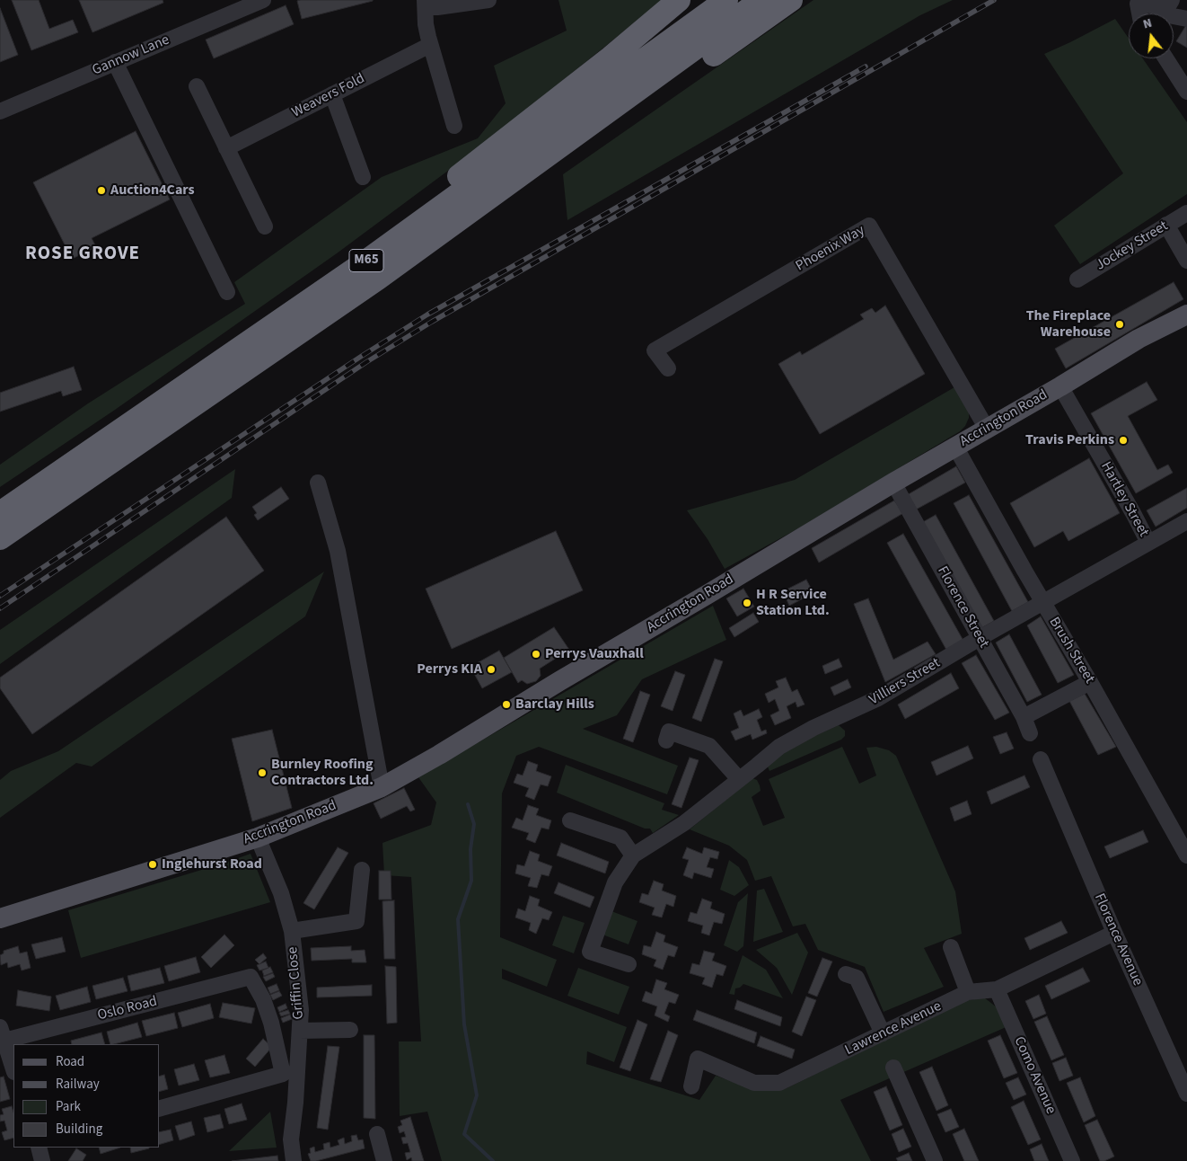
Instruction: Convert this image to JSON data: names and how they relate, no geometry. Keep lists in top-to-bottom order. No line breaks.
{"streets":{"highway":["M65"],"main road":["Accrington Road"],"street":["Gannow Lane","Weavers Fold","Jockey Street","Phoenix Way","Hartley Street","Florence Street","Brush Street","Villiers Street","Florence Avenue","Griffin Close","Oslo Road","Lawrence Avenue","Como Avenue"]},"crossings":[["Phoenix Way","Accrington Road"],["Accrington Road","Hartley Street"],["Accrington Road","Florence Street"],["Accrington Road","Brush Street"],["Accrington Road","Griffin Close"],["Hartley Street","Villiers Street"],["Florence Street","Villiers Street"],["Brush Street","Villiers Street"],["Florence Avenue","Lawrence Avenue"],["Lawrence Avenue","Como Avenue"]],"districts":["ROSE GROVE"],"places":["Auction4Cars","The Fireplace Warehouse","Travis Perkins","H R Service Station Ltd.","Perrys Vauxhall","Perrys KIA","Barclay Hills","Burnley Roofing Contractors Ltd.","Inglehurst Road"],"legend":["Road","Railway","Park","Building"],"north":"top"}
